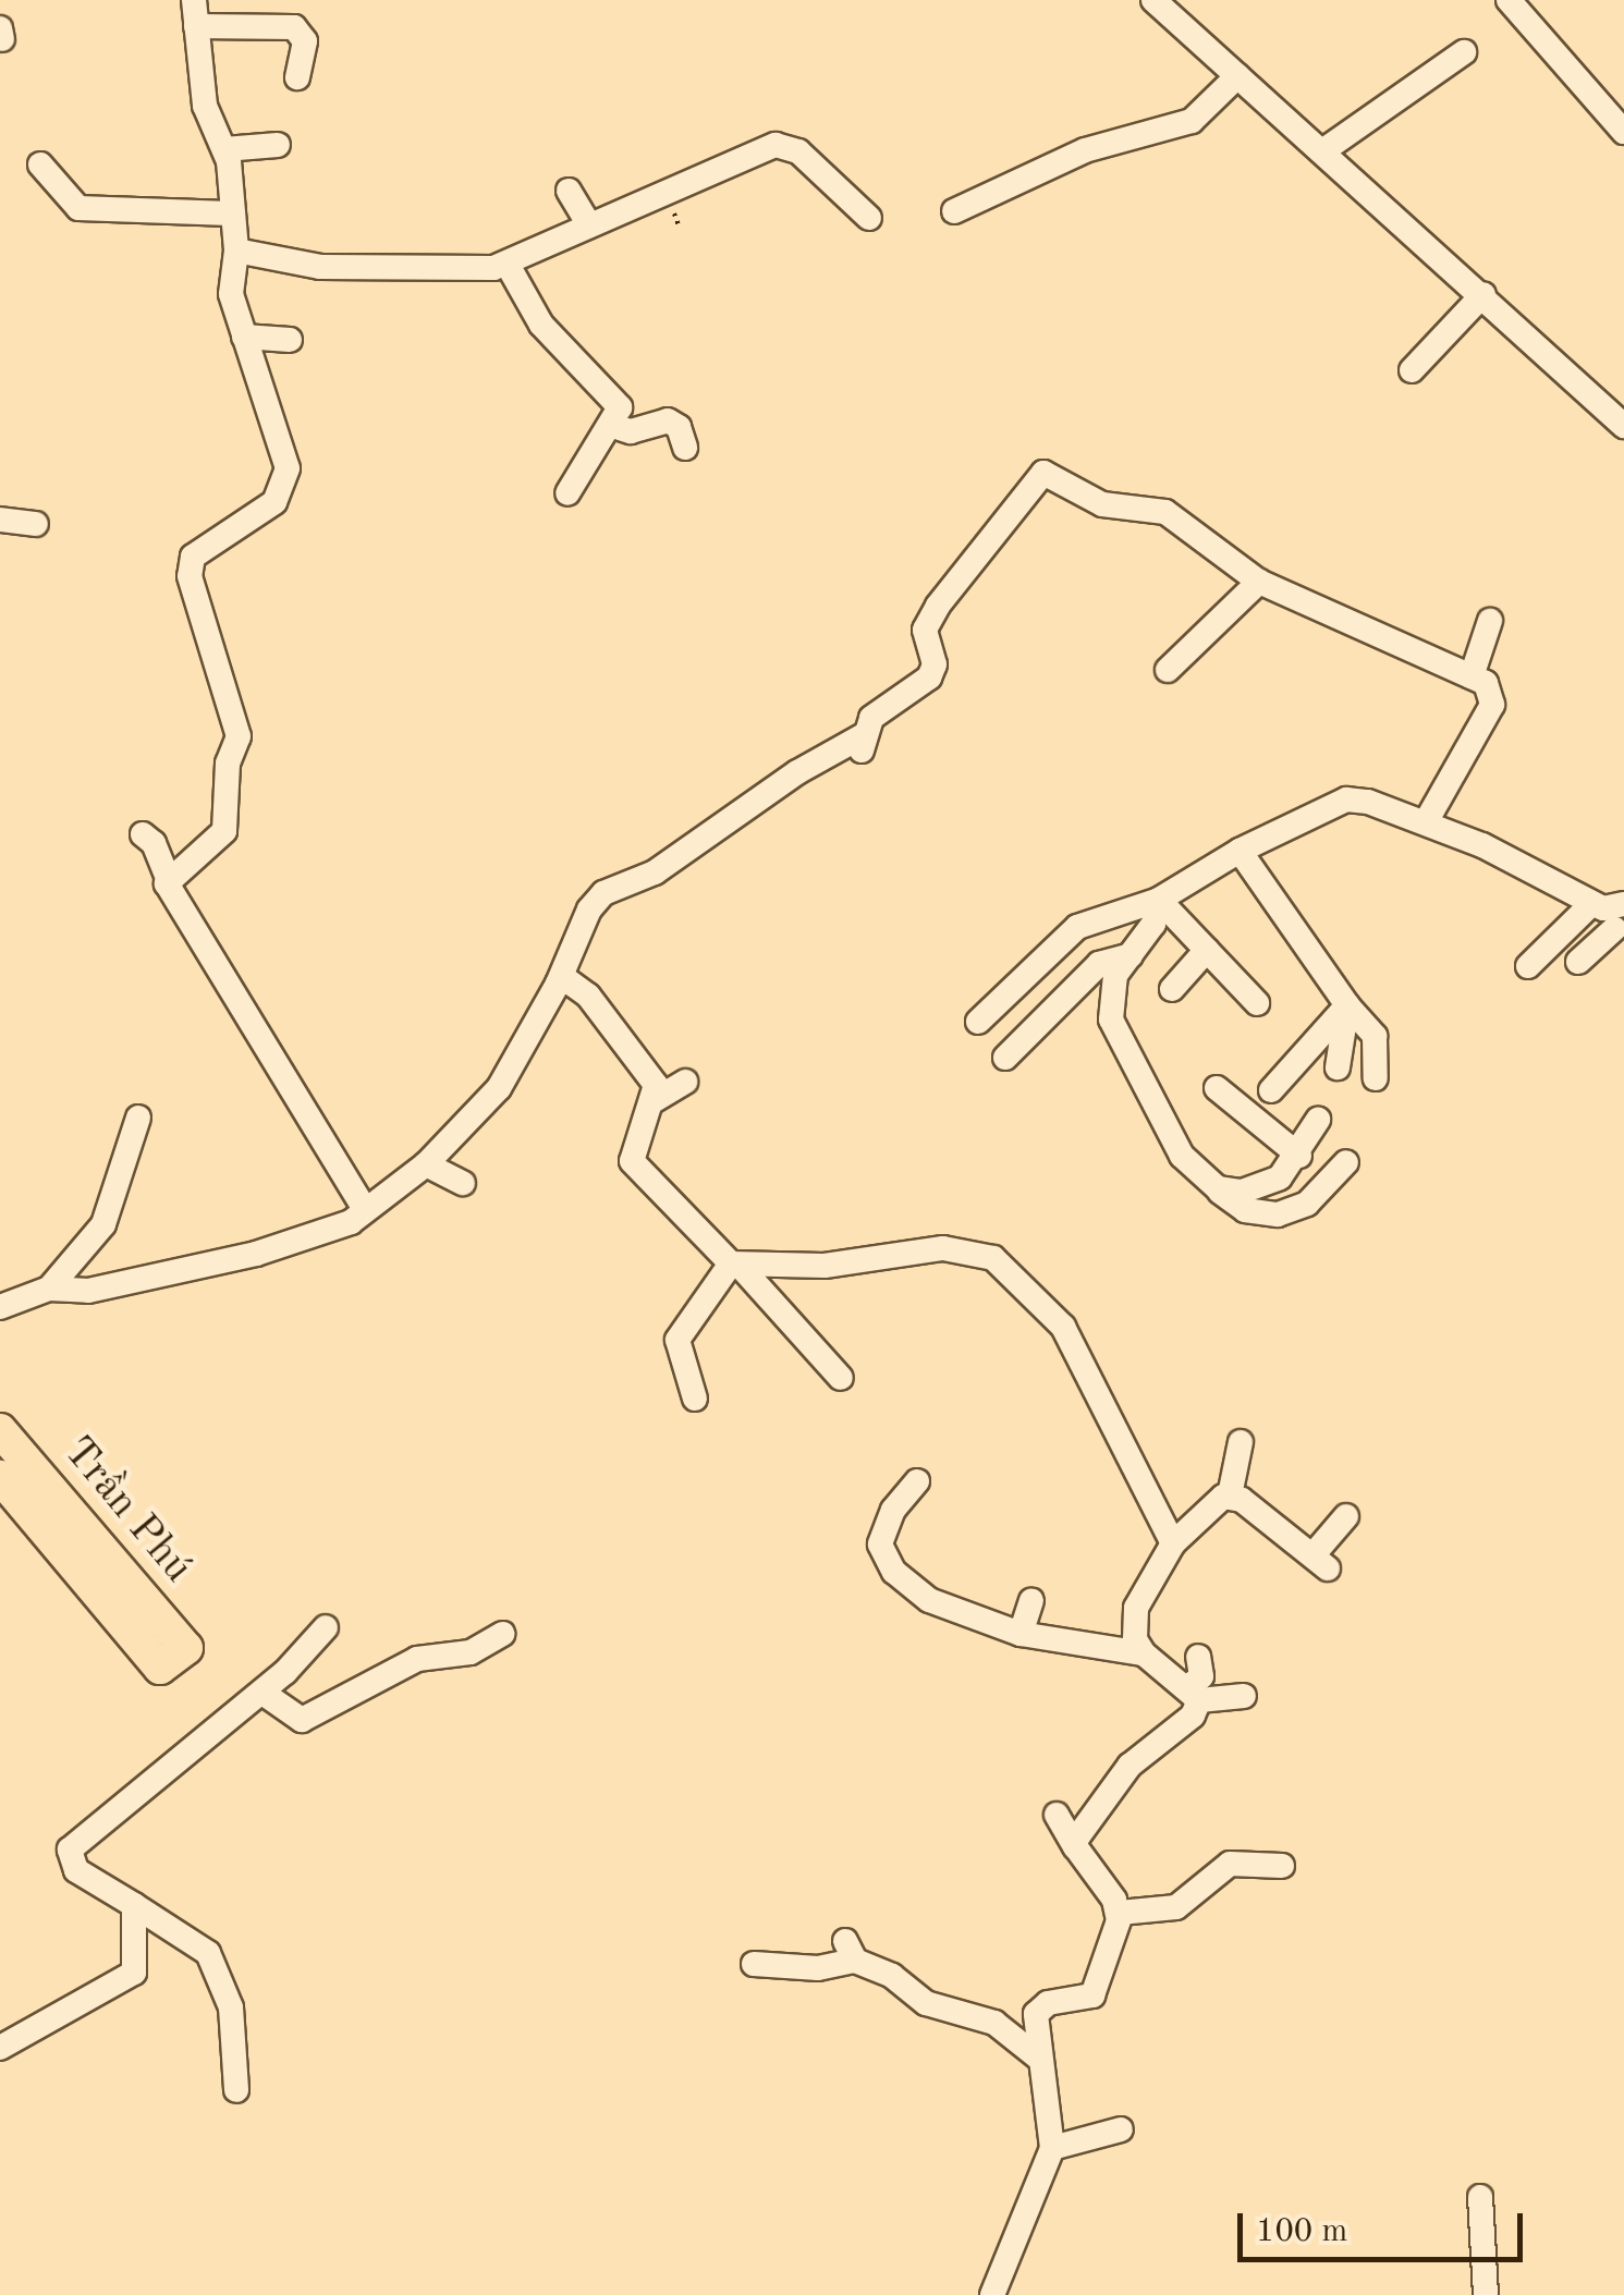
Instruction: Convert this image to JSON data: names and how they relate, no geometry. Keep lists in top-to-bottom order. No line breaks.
{"streets":{"main road":["Trần Phú"]},"scale_bar":"100 m"}
